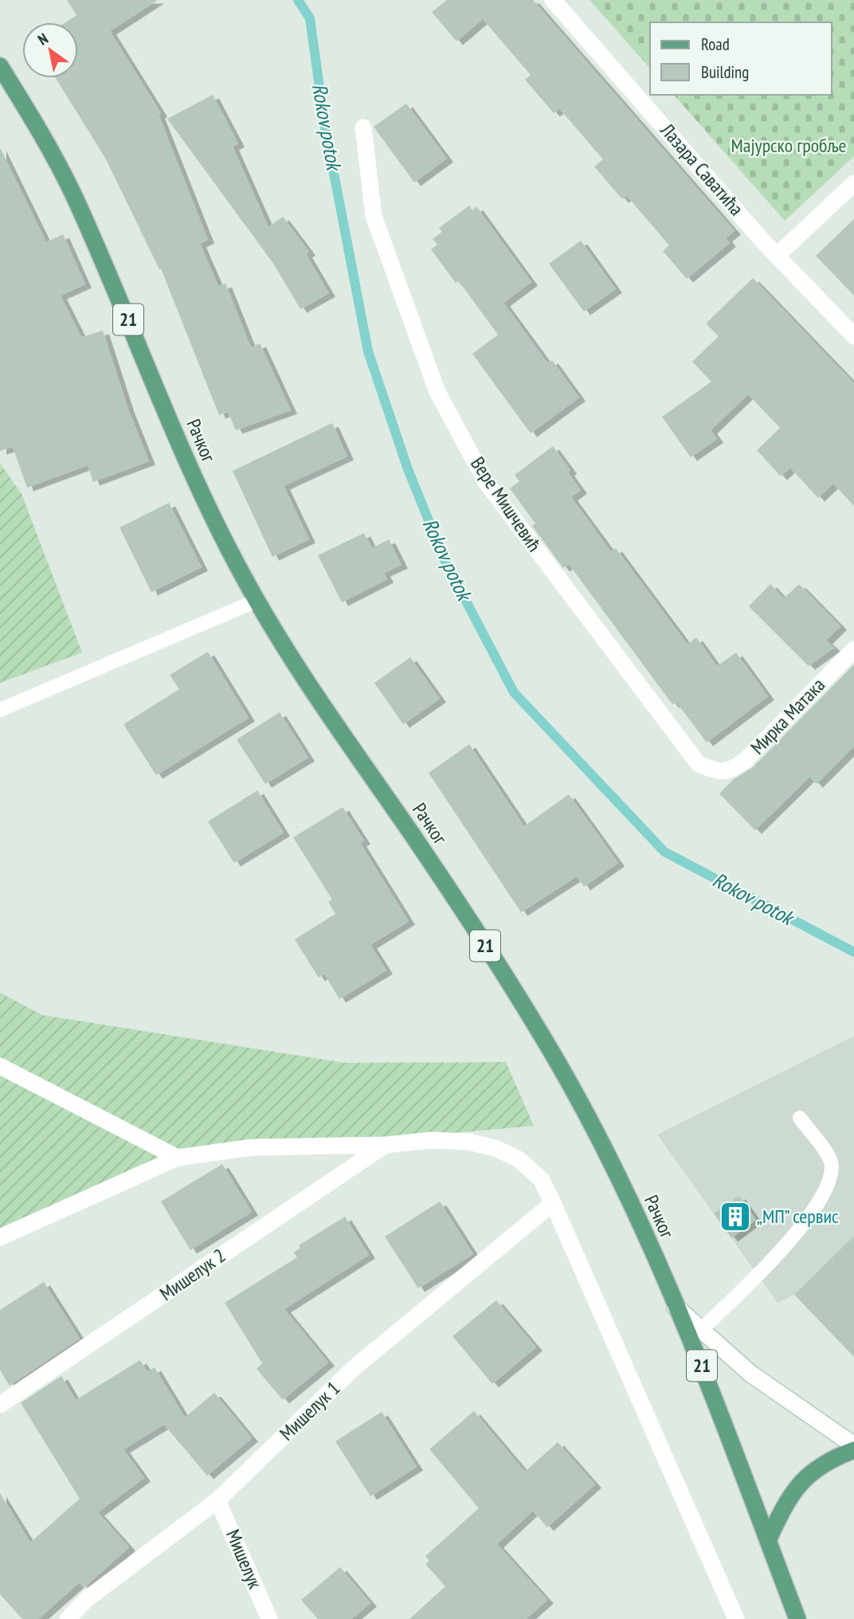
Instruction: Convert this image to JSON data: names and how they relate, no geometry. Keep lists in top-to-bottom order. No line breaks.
{"streets":{"main road":["21","Рачког"],"street":["Лазара Саватића","Вере Мишчевић","Мирка Матака","Мишелук 2","Мишелук 1","Мишелук"]},"crossings":[["Вере Мишчевић","Мирка Матака"],["Мишелук 1","Мишелук"]],"water":["Rokov potok"],"parks":["Мајурско гробље"],"places":{"building":["„МП” сервис"]},"legend":["Road","Building"],"north":"top left"}
